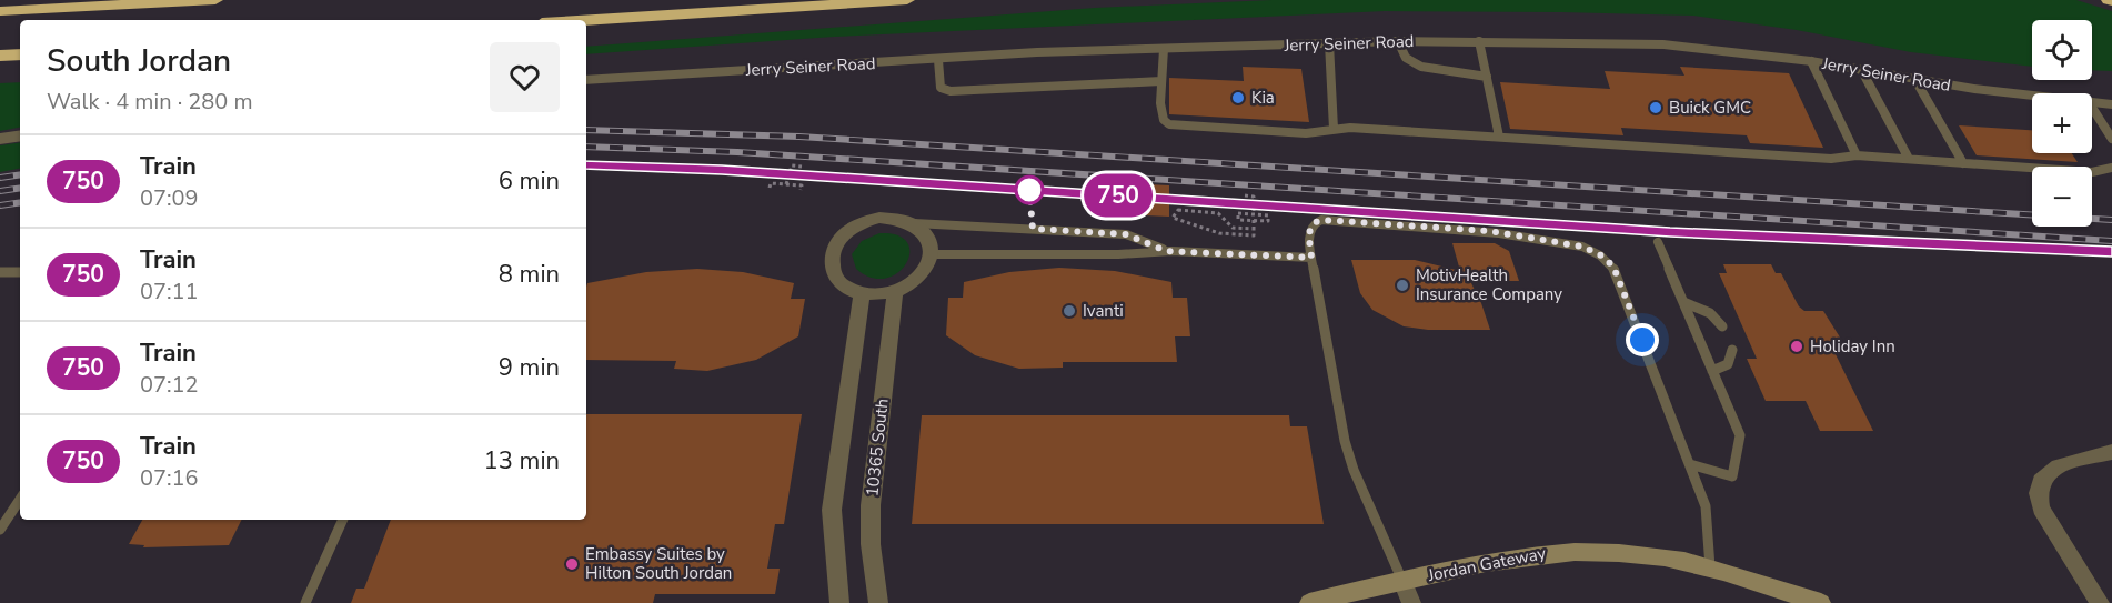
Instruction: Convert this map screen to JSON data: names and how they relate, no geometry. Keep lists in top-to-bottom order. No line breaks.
{"streets":{"main road":["Jordan Gateway"],"street":["Jerry Seiner Road","10365 South"]},"places":["Kia","Buick GMC","MotivHealth Insurance Company","Ivanti","Holiday Inn","Embassy Suites by Hilton South Jordan"],"page":{"on_map":"750","map_buttons":["+","−"],"heading":["South Jordan","Walk · 4 min · 280 m"],"list":[{"mark":"750","name":"Train","note":"07:09","value":"6 min"},{"mark":"750","name":"Train","note":"07:11","value":"8 min"},{"mark":"750","name":"Train","note":"07:12","value":"9 min"},{"mark":"750","name":"Train","note":"07:16","value":"13 min"}]}}
